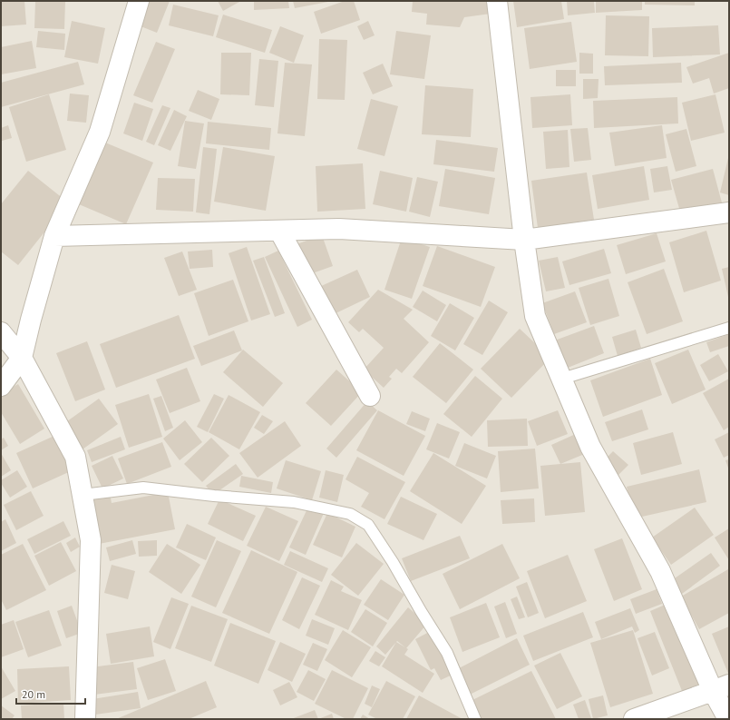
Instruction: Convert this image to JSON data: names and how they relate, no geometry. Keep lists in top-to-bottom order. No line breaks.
{"scale_bar":"20 m"}
